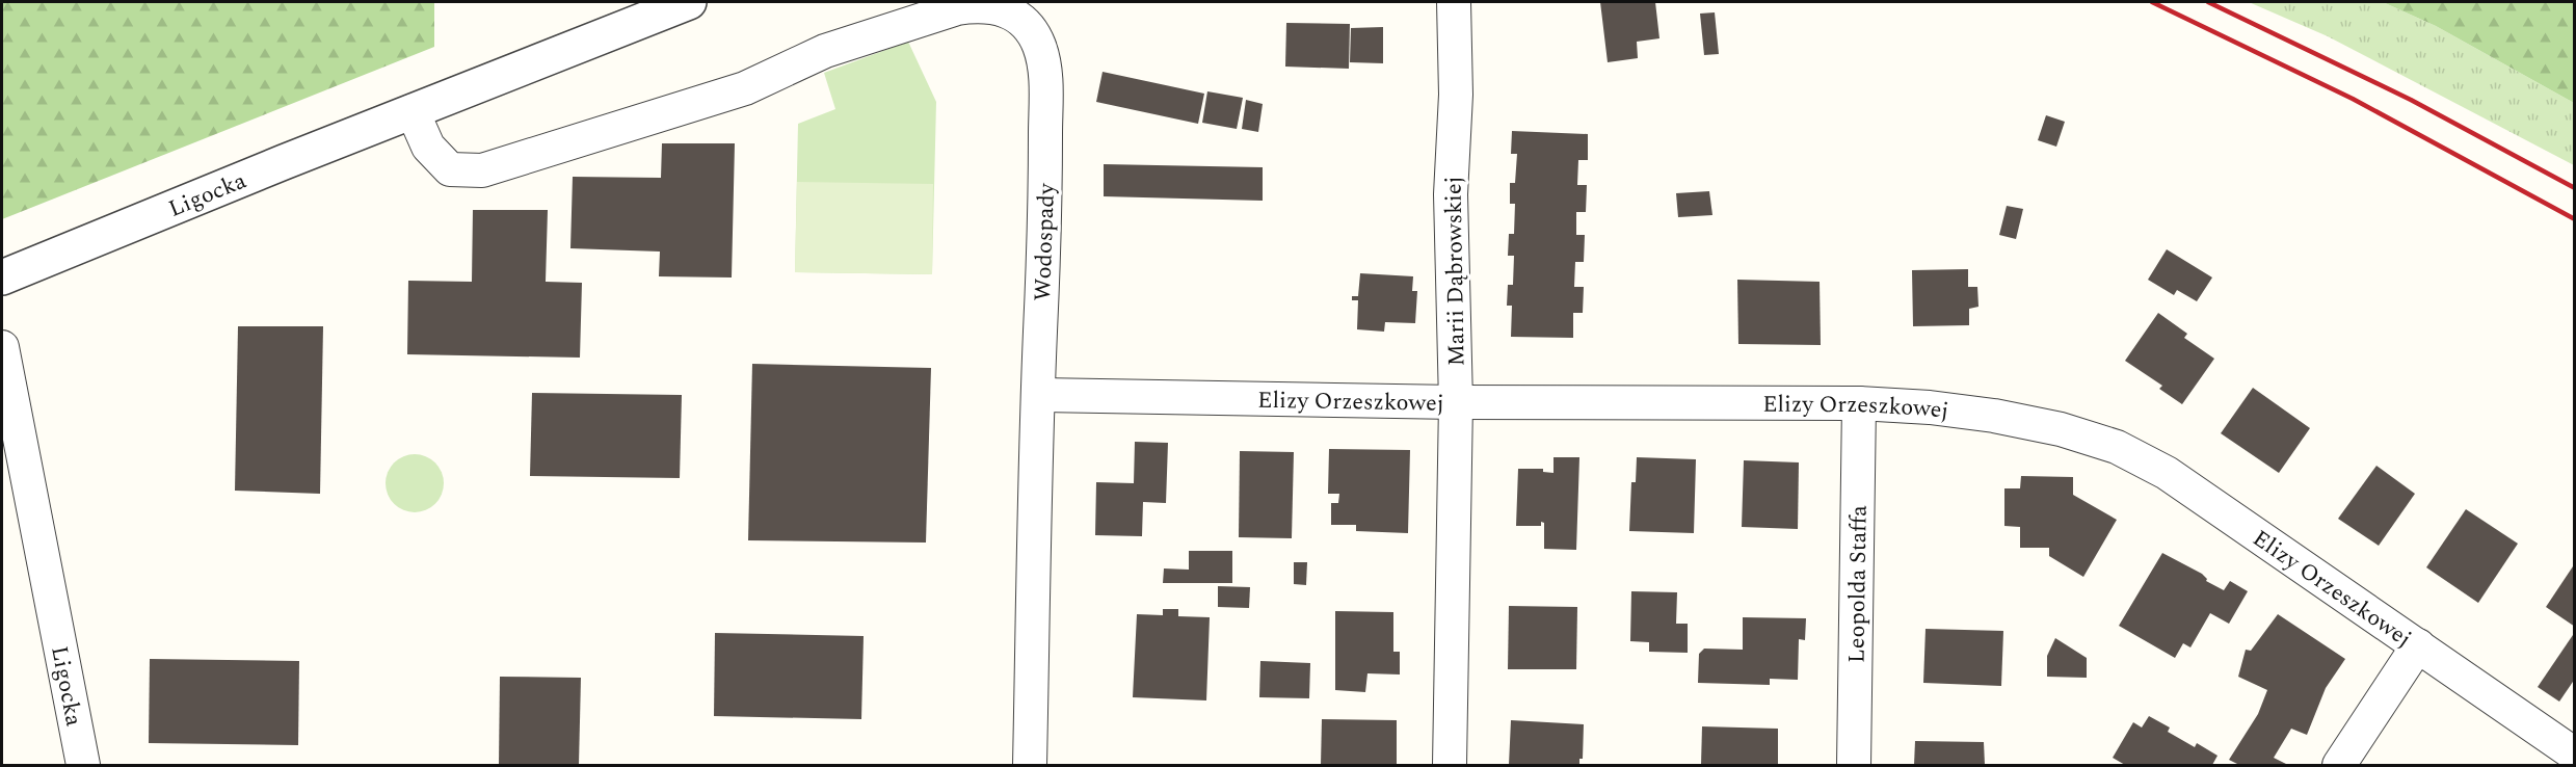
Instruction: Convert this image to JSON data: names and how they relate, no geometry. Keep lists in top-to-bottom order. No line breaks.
{"streets":{"street":["Ligocka","Wodospady","Marii Dąbrowskiej","Elizy Orzeszkowej","Leopolda Staffa"]},"crossings":[["Ligocka","Wodospady"],["Wodospady","Elizy Orzeszkowej"],["Marii Dąbrowskiej","Elizy Orzeszkowej"],["Elizy Orzeszkowej","Leopolda Staffa"]]}
